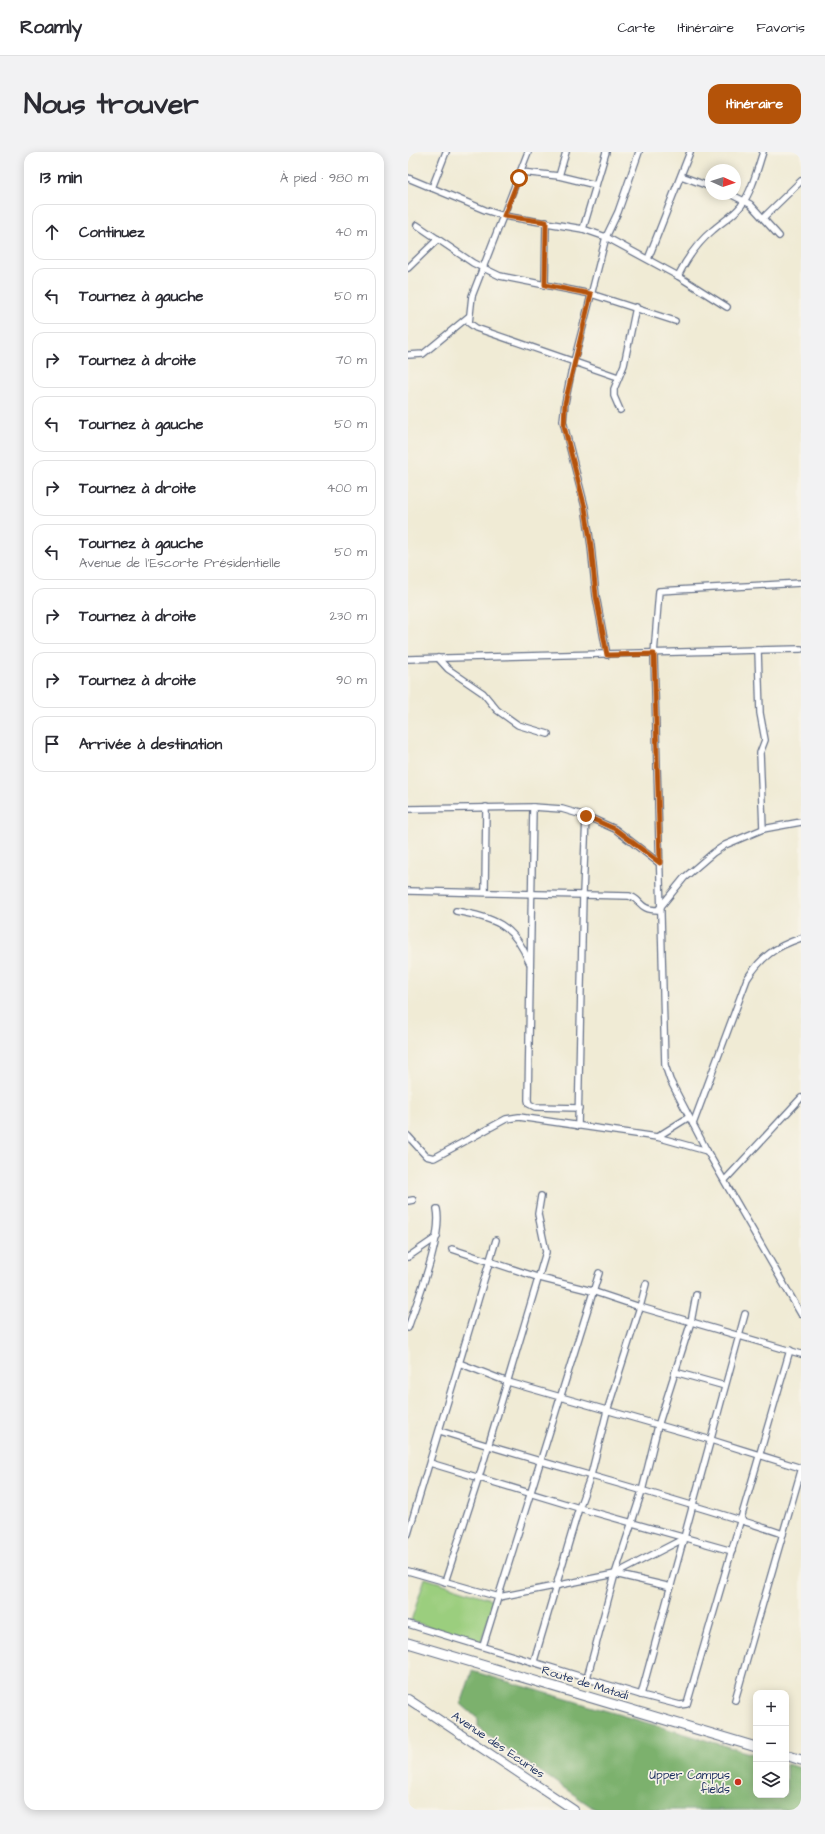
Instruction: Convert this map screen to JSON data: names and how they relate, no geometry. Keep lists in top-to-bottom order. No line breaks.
{"streets":{"main road":["Route de Matadi"],"street":["Avenue des Ecuries"]},"places":["Upper Campus fields"],"north":"right","page":{"header":"Roamly","nav":["Carte","Itinéraire","Favoris"],"buttons":"Itinéraire","title":"Nous trouver","heading":["13 min","À pied · 980 m"],"list":[["Continuez","40 m"],["Tournez à gauche","50 m"],["Tournez à droite","70 m"],["Tournez à gauche","50 m"],["Tournez à droite","400 m"],["Tournez à gauche","Avenue de l'Escorte Présidentielle","50 m"],["Tournez à droite","230 m"],["Tournez à droite","90 m"],"Arrivée à destination"],"map_buttons":["+","−"]}}
